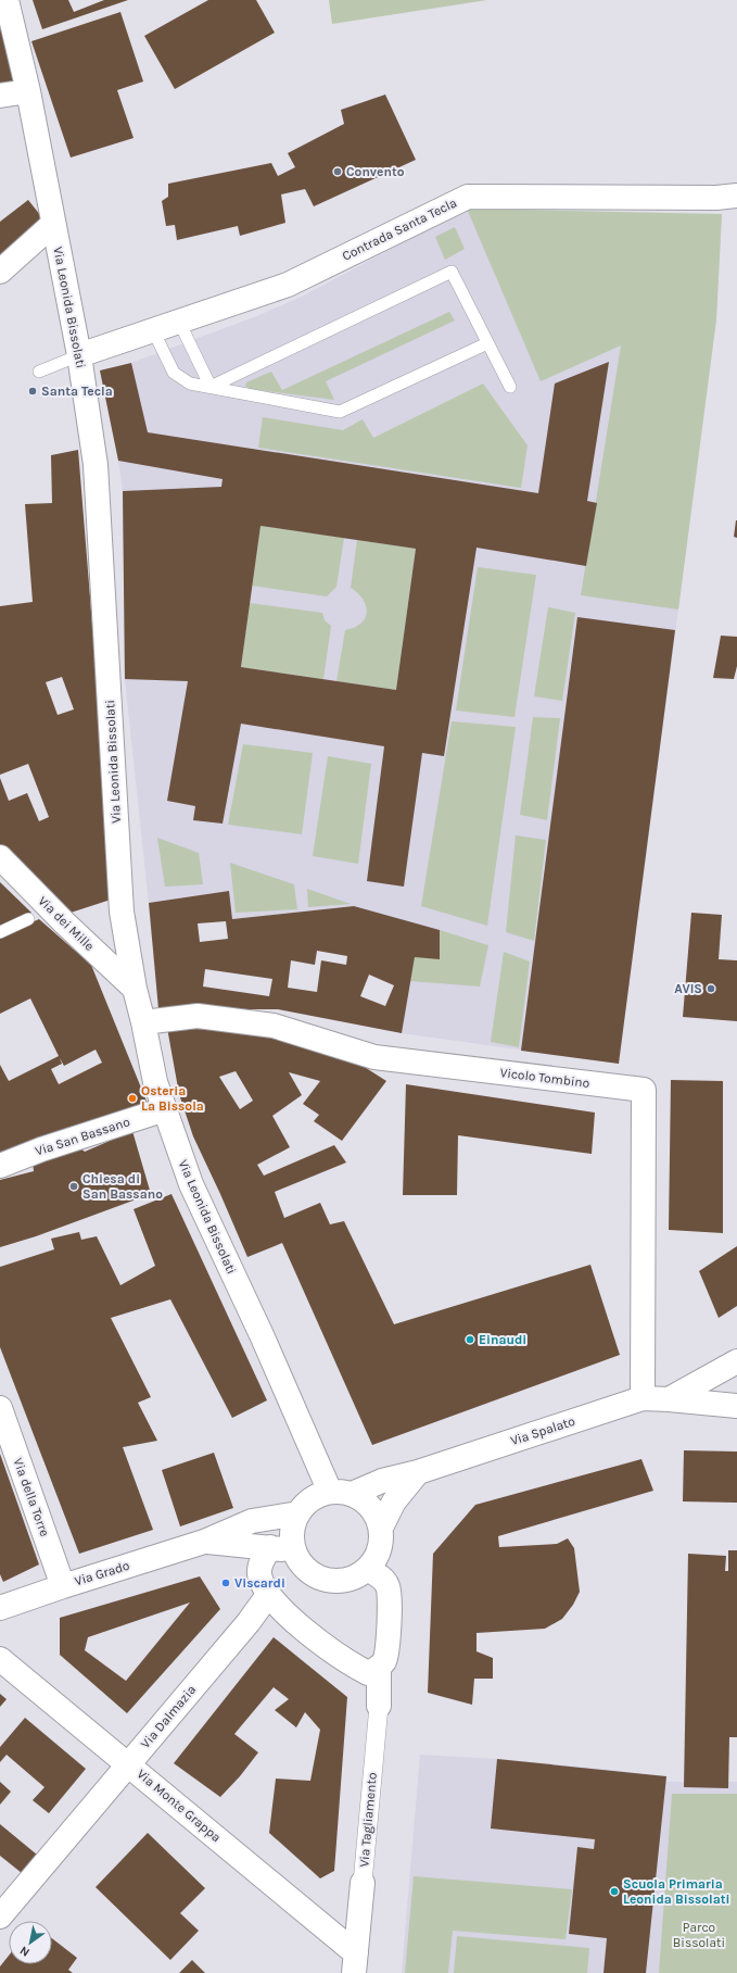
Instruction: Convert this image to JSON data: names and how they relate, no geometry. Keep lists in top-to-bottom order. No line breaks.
{"streets":{"street":["Contrada Santa Tecla","Via Leonida Bissolati","Via dei Mille","Vicolo Tombino","Via San Bassano","Via Spalato","Via della Torre","Via Grado","Via Dalmazia","Via Monte Grappa","Via Tagliamento"]},"crossings":[["Contrada Santa Tecla","Via Leonida Bissolati"],["Via Leonida Bissolati","Via dei Mille"],["Via Leonida Bissolati","Vicolo Tombino"],["Via Leonida Bissolati","Via San Bassano"],["Via Leonida Bissolati","Via Spalato"],["Via Leonida Bissolati","Via Grado"],["Via Leonida Bissolati","Via Tagliamento"],["Vicolo Tombino","Via Spalato"],["Via Spalato","Via Grado"],["Via Spalato","Via Tagliamento"],["Via della Torre","Via Grado"],["Via Grado","Via Tagliamento"],["Via Dalmazia","Via Monte Grappa"],["Via Monte Grappa","Via Tagliamento"]],"parks":["Parco Bissolati"],"places":["Convento","Santa Tecla","AVIS","Osteria La Bissola","Chiesa di San Bassano","Einaudi","Viscardi","Scuola Primaria Leonida Bissolati"],"north":"bottom left"}
